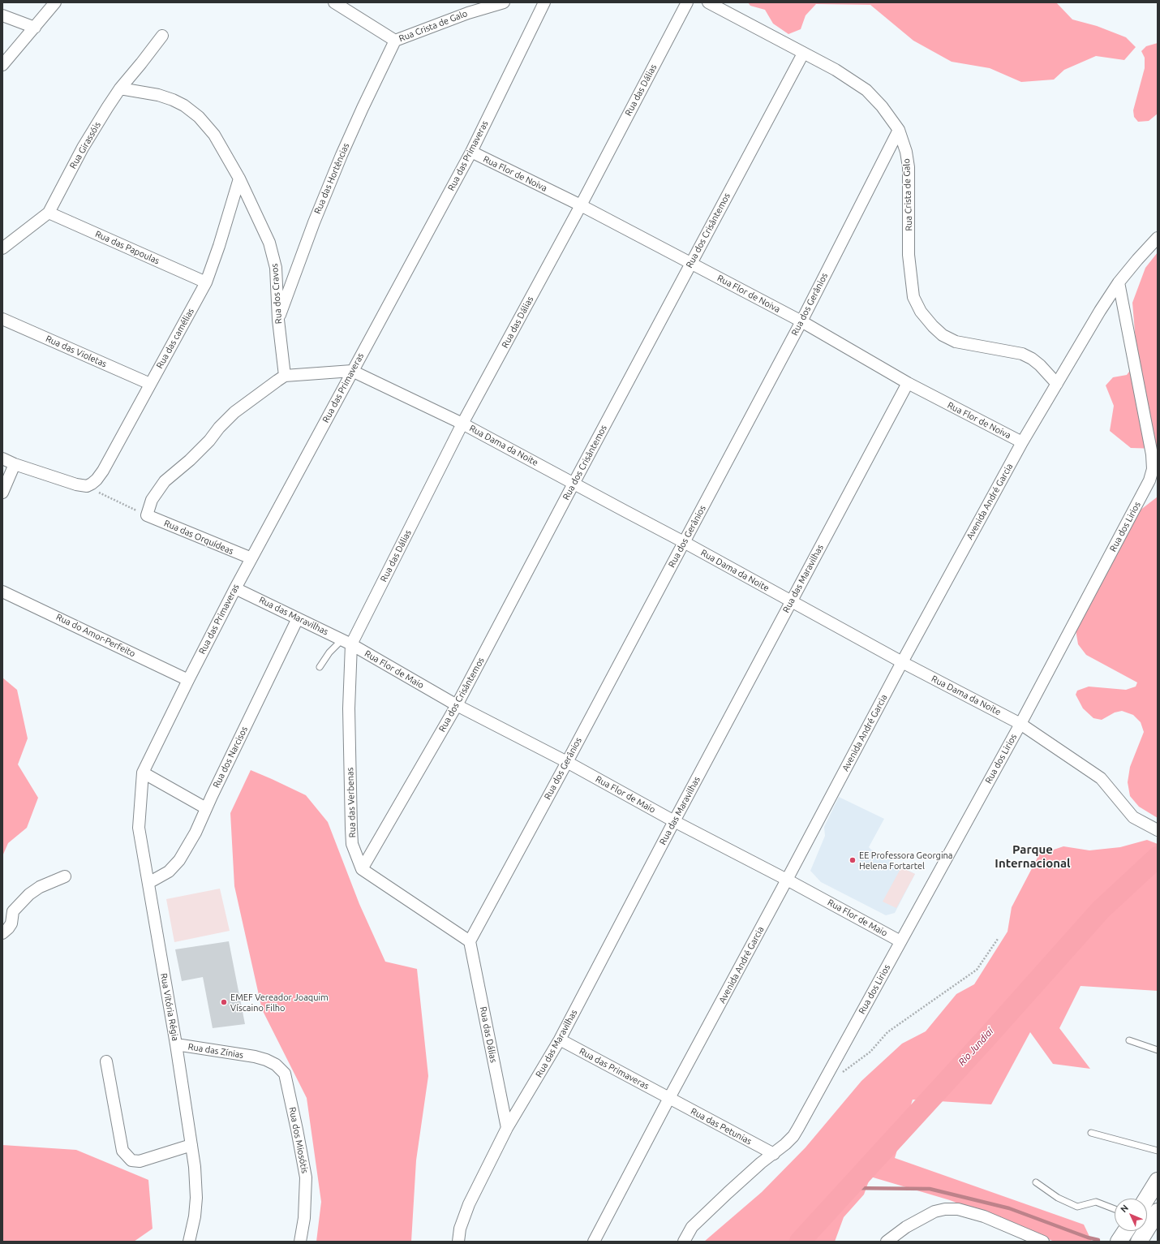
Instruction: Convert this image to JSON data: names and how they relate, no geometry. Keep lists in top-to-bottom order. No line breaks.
{"streets":{"street":["Rua Crista de Galo","Rua das Dálias","Rua Girassóis","Rua das Primaveras","Rua Flor de Noiva","Rua das Hortências","Rua dos Crisântemos","Rua das Papoulas","Rua dos Cravos","Rua dos Gerânios","Rua das camélias","Rua das Violetas","Rua Dama da Noite","Avenida André Garcia","Rua dos Lirios","Rua das Orquídeas","Rua das Maravilhas","Rua do Amor-Perfeito","Rua Flor de Maio","Rua dos Narcisos","Rua das Verbenas","Rua Vitória Régia","Rua das Zínias","Rua das Petunias","Rua dos Miosótis"]},"crossings":[["Rua Crista de Galo","Rua das Hortências"],["Rua Crista de Galo","Rua dos Crisântemos"],["Rua Crista de Galo","Rua dos Gerânios"],["Rua Crista de Galo","Avenida André Garcia"],["Rua das Dálias","Rua Flor de Noiva"],["Rua das Dálias","Rua dos Gerânios"],["Rua das Dálias","Rua Dama da Noite"],["Rua das Dálias","Rua das Maravilhas"],["Rua das Dálias","Rua Flor de Maio"],["Rua das Dálias","Rua das Verbenas"],["Rua Girassóis","Rua das Papoulas"],["Rua Girassóis","Rua dos Cravos"],["Rua das Primaveras","Rua Flor de Noiva"],["Rua das Primaveras","Rua Dama da Noite"],["Rua das Primaveras","Avenida André Garcia"],["Rua das Primaveras","Rua das Orquídeas"],["Rua das Primaveras","Rua das Maravilhas"],["Rua das Primaveras","Rua do Amor-Perfeito"],["Rua das Primaveras","Rua Vitória Régia"],["Rua das Primaveras","Rua das Petunias"],["Rua Flor de Noiva","Rua dos Crisântemos"],["Rua Flor de Noiva","Rua dos Gerânios"],["Rua Flor de Noiva","Avenida André Garcia"],["Rua Flor de Noiva","Rua das Maravilhas"],["Rua das Hortências","Rua dos Cravos"],["Rua dos Crisântemos","Rua Dama da Noite"],["Rua dos Crisântemos","Rua Flor de Maio"],["Rua dos Crisântemos","Rua das Verbenas"],["Rua das Papoulas","Rua das camélias"],["Rua dos Cravos","Rua das camélias"],["Rua dos Cravos","Rua Dama da Noite"],["Rua dos Gerânios","Rua Dama da Noite"],["Rua dos Gerânios","Rua Flor de Maio"],["Rua das camélias","Rua das Violetas"],["Rua Dama da Noite","Avenida André Garcia"],["Rua Dama da Noite","Rua dos Lirios"],["Rua Dama da Noite","Rua das Maravilhas"],["Avenida André Garcia","Rua dos Lirios"],["Avenida André Garcia","Rua Flor de Maio"],["Avenida André Garcia","Rua das Petunias"],["Rua dos Lirios","Rua Flor de Maio"],["Rua dos Lirios","Rua das Petunias"],["Rua das Maravilhas","Rua Flor de Maio"],["Rua das Maravilhas","Rua dos Narcisos"],["Rua das Maravilhas","Rua das Verbenas"],["Rua Flor de Maio","Rua das Verbenas"],["Rua dos Narcisos","Rua Vitória Régia"],["Rua Vitória Régia","Rua das Zínias"],["Rua das Zínias","Rua dos Miosótis"]],"districts":["Parque Internacional"],"water":["Rio Jundiaí"],"places":["EE Professora Georgina Helena Fortartel","EMEF Vereador Joaquim Víscaino Filho"],"north":"top left"}
